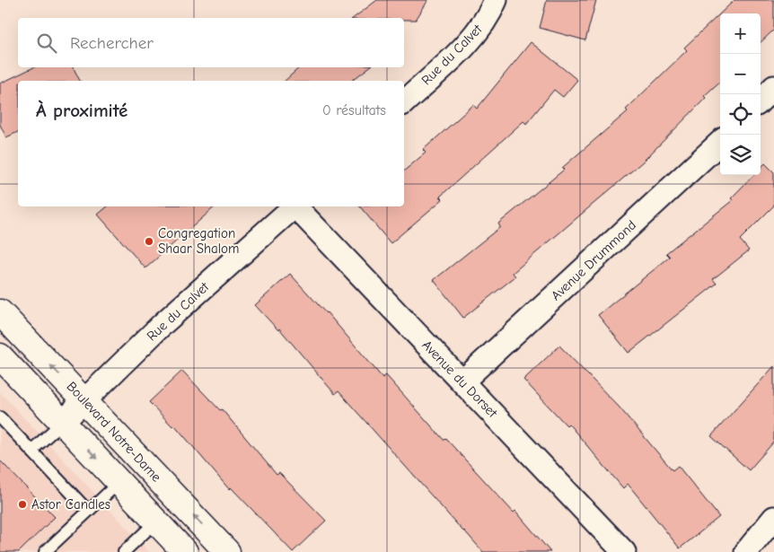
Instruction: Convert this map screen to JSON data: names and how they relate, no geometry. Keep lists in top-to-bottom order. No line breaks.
{"streets":{"street":["Rue du Calvet","Avenue Drummond","Avenue du Dorset","Boulevard Notre-Dame"]},"crossings":[["Rue du Calvet","Boulevard Notre-Dame"],["Avenue Drummond","Avenue du Dorset"]],"places":["Congregation Shaar Shalom","Astor Candles"],"page":{"map_buttons":["+","−"],"search":"Rechercher","heading":["À proximité","0 résultats"]}}
